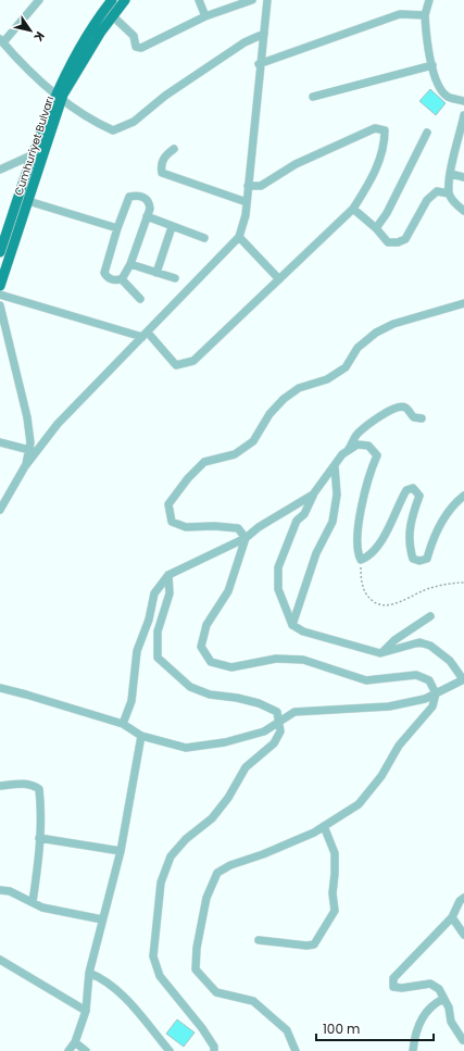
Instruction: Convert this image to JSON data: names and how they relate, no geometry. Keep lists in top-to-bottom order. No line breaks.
{"streets":{"main road":["Cumhuriyet Bulvarı"]},"scale_bar":"100 m","north":"bottom right"}
